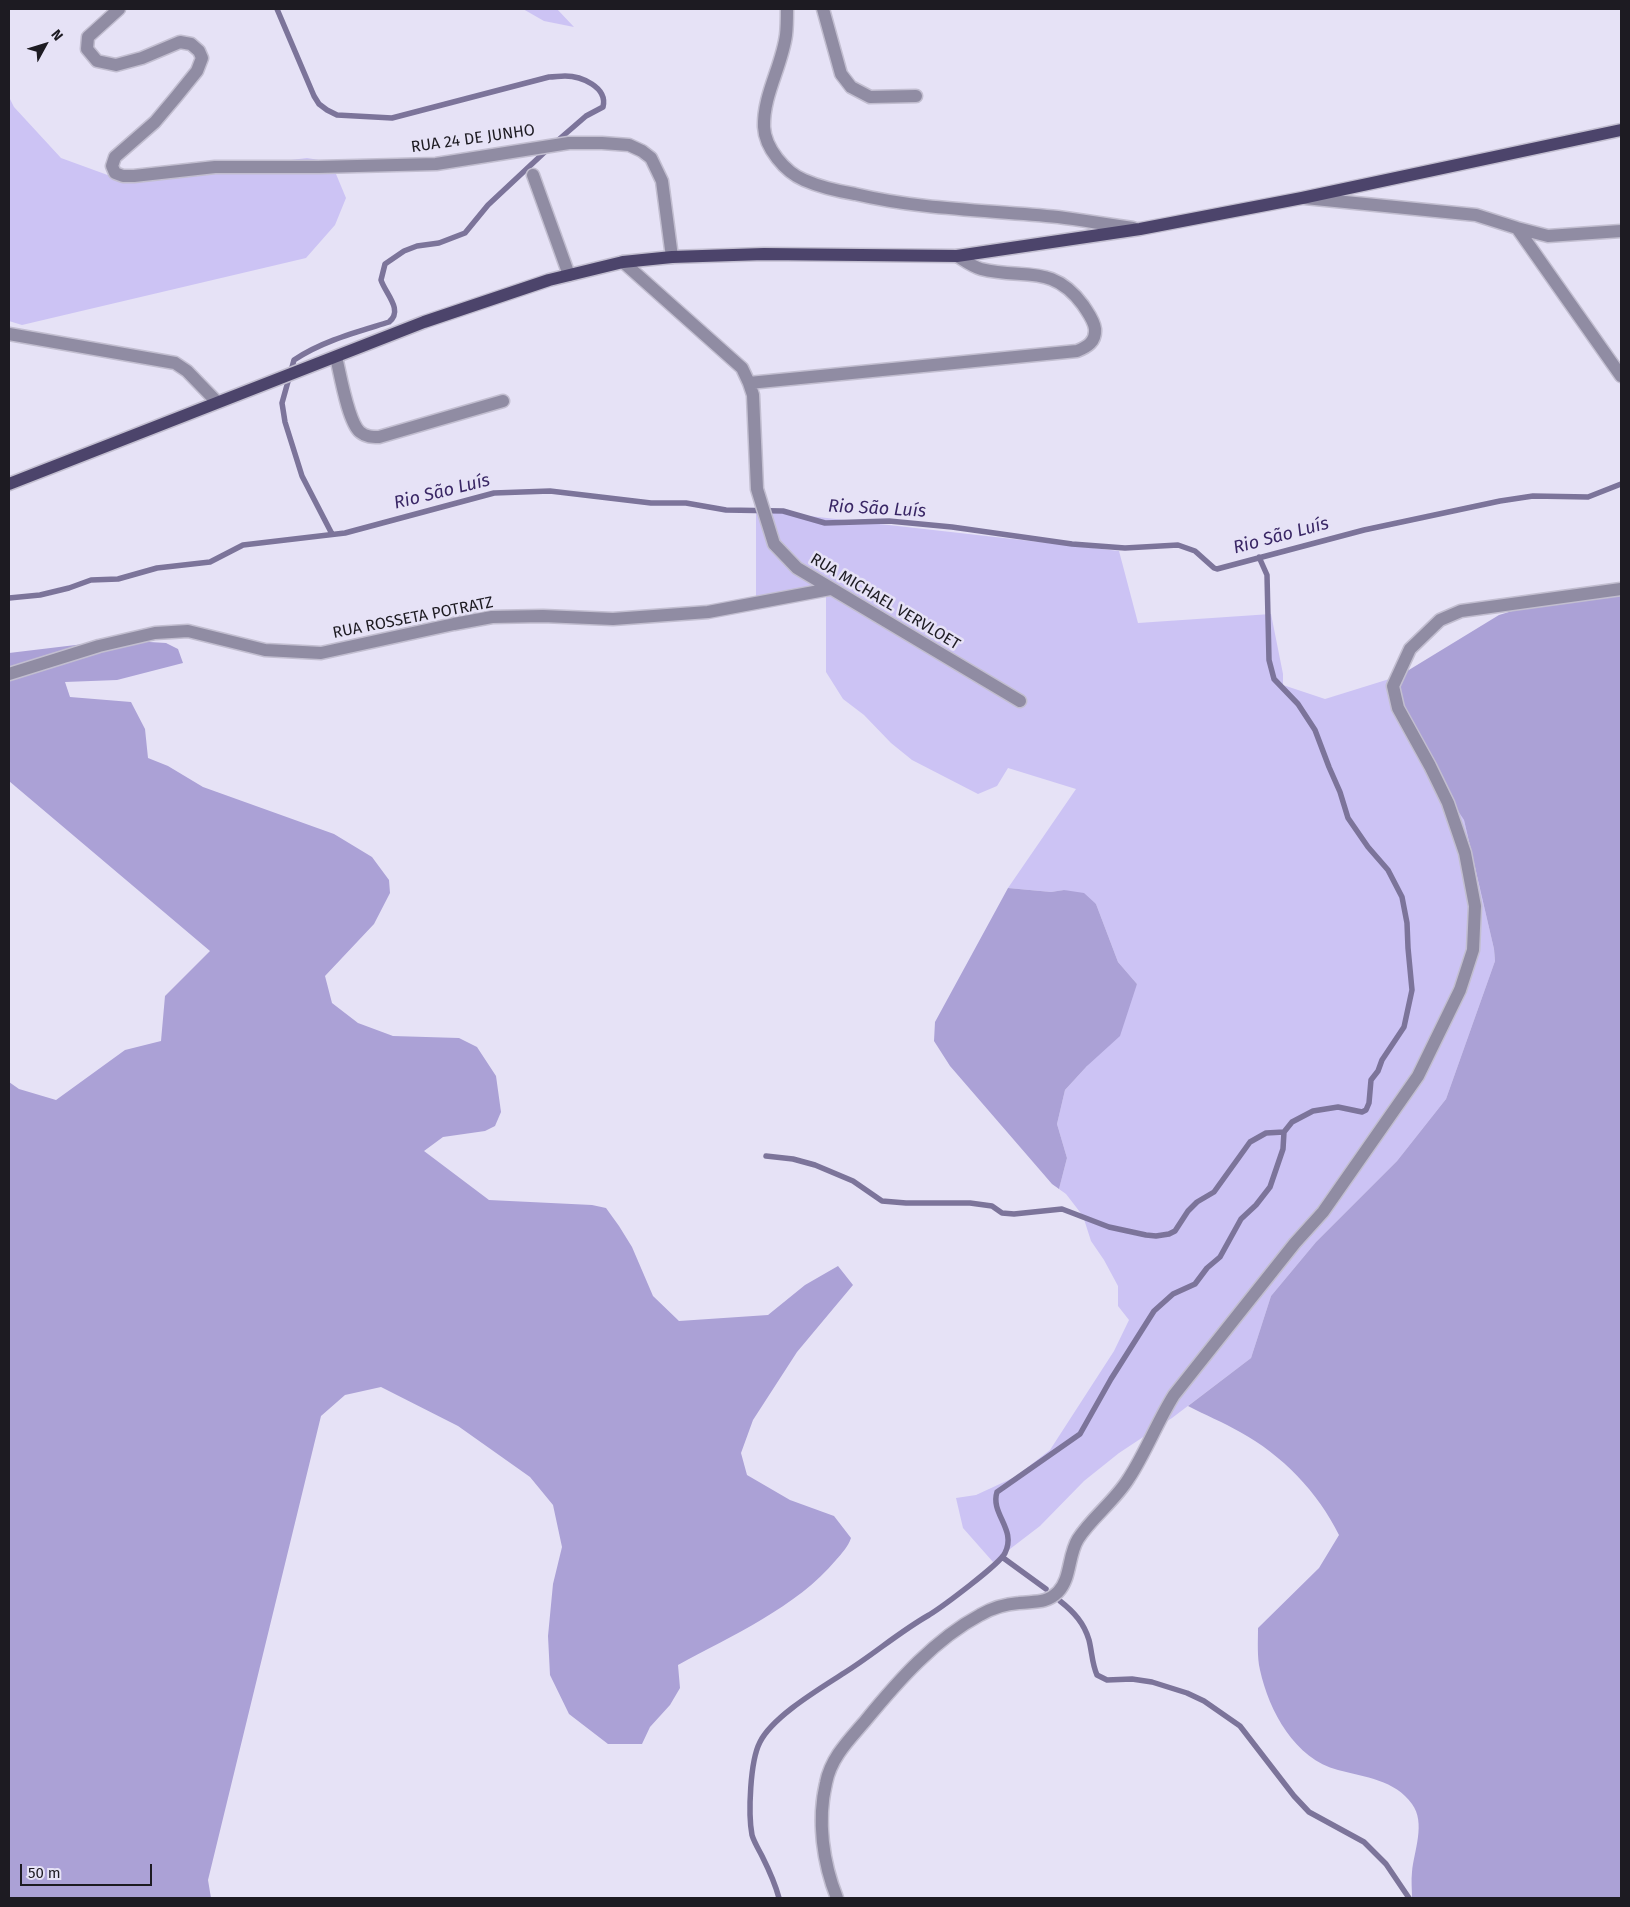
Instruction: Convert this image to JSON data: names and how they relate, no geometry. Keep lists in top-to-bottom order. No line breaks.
{"streets":{"street":["RUA 24 DE JUNHO","RUA MICHAEL VERVLOET","RUA ROSSETA POTRATZ"]},"crossings":[["RUA MICHAEL VERVLOET","RUA ROSSETA POTRATZ"]],"water":["Rio São Luís"],"scale_bar":"50 m","north":"top right"}
